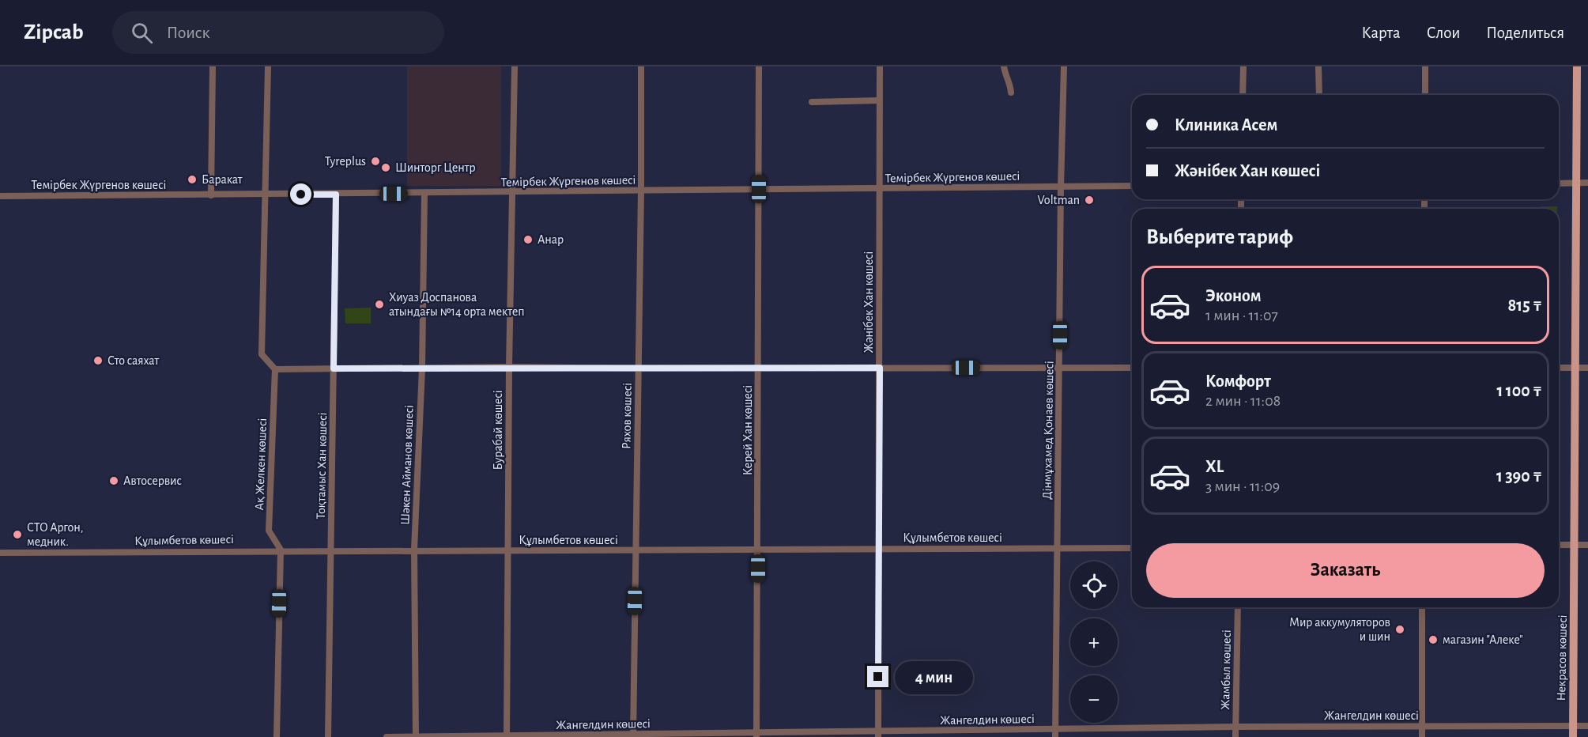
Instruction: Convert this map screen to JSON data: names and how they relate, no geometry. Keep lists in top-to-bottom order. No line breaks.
{"streets":{"main road":["Некрасов көшесі"],"street":["Темірбек Жүргенов көшесі","Жәнібек Хан көшесі","Ряхов көшесі","Бурабай көшесі","Керей Хан көшесі","Дінмұхамед Қонаев көшесі","Ақ Желкен көшесі","Шәкен Айманов көшесі","Тоқтамыс Хан көшесі","Құлымбетов көшесі","Жамбыл көшесі","Жангелдин көшесі"]},"crossings":[["Темірбек Жүргенов көшесі","Жәнібек Хан көшесі"],["Темірбек Жүргенов көшесі","Ряхов көшесі"],["Темірбек Жүргенов көшесі","Бурабай көшесі"],["Темірбек Жүргенов көшесі","Керей Хан көшесі"],["Темірбек Жүргенов көшесі","Дінмұхамед Қонаев көшесі"],["Темірбек Жүргенов көшесі","Шәкен Айманов көшесі"],["Темірбек Жүргенов көшесі","Тоқтамыс Хан көшесі"],["Жәнібек Хан көшесі","Құлымбетов көшесі"],["Жәнібек Хан көшесі","Жангелдин көшесі"],["Ряхов көшесі","Құлымбетов көшесі"],["Ряхов көшесі","Жангелдин көшесі"],["Бурабай көшесі","Құлымбетов көшесі"],["Бурабай көшесі","Жангелдин көшесі"],["Керей Хан көшесі","Құлымбетов көшесі"],["Керей Хан көшесі","Жангелдин көшесі"],["Дінмұхамед Қонаев көшесі","Құлымбетов көшесі"],["Дінмұхамед Қонаев көшесі","Жангелдин көшесі"],["Ақ Желкен көшесі","Құлымбетов көшесі"],["Шәкен Айманов көшесі","Құлымбетов көшесі"],["Шәкен Айманов көшесі","Жангелдин көшесі"],["Тоқтамыс Хан көшесі","Құлымбетов көшесі"],["Некрасов көшесі","Жангелдин көшесі"],["Жамбыл көшесі","Жангелдин көшесі"]],"places":["Tyreplus","Шинторг Центр","Баракат","Voltman","Анар","Хиуаз Доспанова атындағы №14 орта мектеп","Сто саяхат","Автосервис","СТО Аргон, медник.","Мир аккумуляторов и шин","магазин \"Алеке\""],"page":{"header":"Zipcab","search":"Поиск","nav":["Карта","Слои","Поделиться"],"banner":["Клиника Асем","Жәнібек Хан көшесі"],"heading":"Выберите тариф","list":[{"name":"Эконом","note":"1 мин · 11:07","value":"815 ₸"},{"name":"Комфорт","note":"2 мин · 11:08","value":"1 100 ₸"},{"name":"XL","note":"3 мин · 11:09","value":"1 390 ₸"}],"buttons":"Заказать","map_buttons":["+","−"],"bubble":"4 мин"}}
